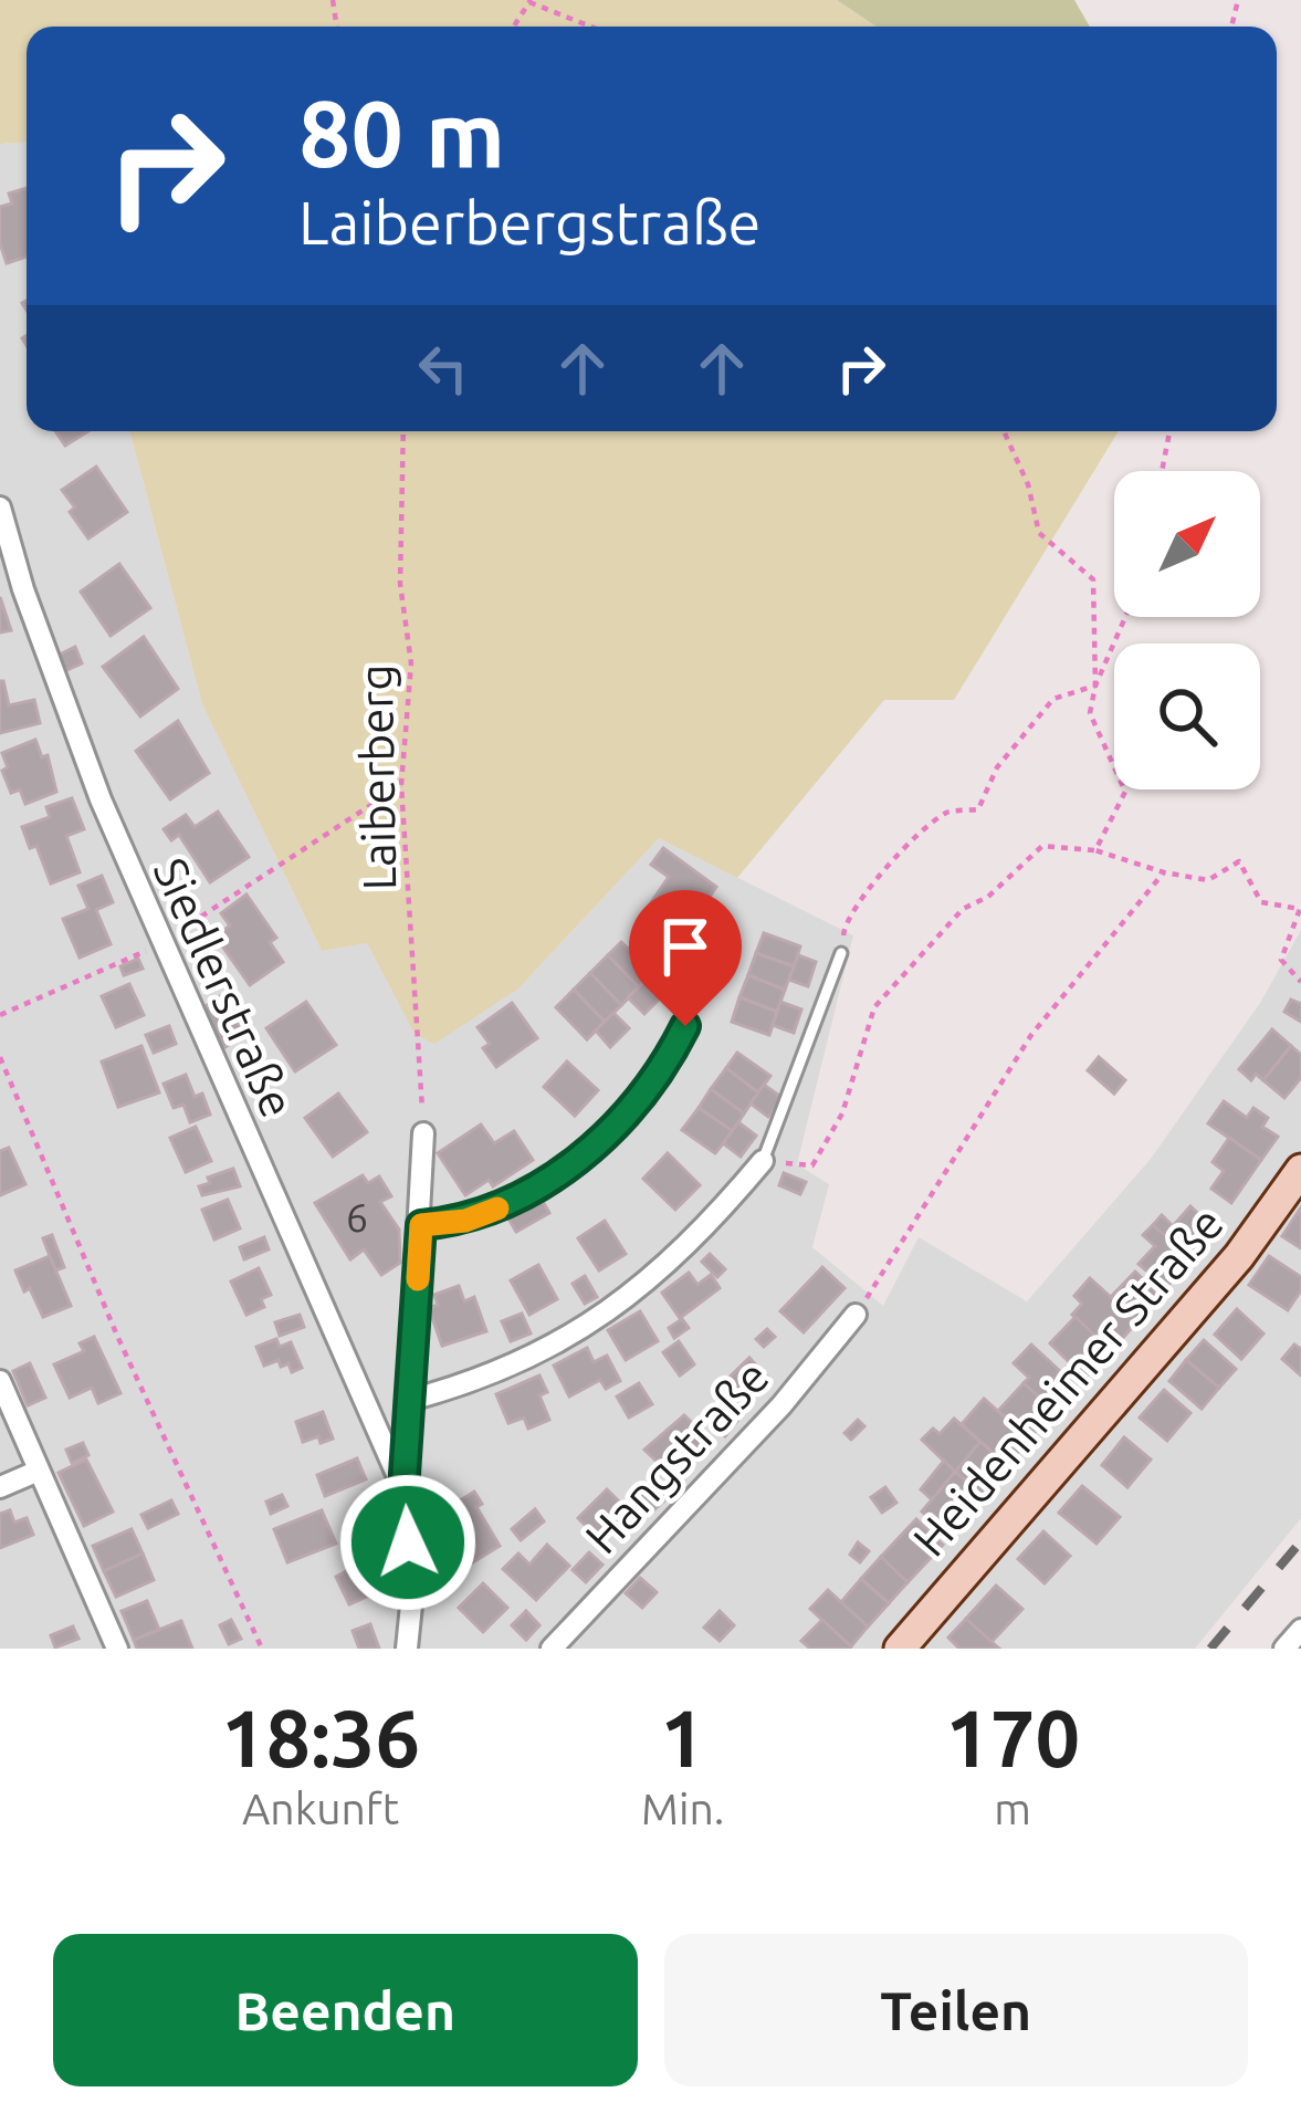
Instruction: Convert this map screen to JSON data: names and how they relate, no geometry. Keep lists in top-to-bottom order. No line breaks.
{"streets":{"street":["Siedlerstraße","Heidenheimer Straße","Hangstraße"],"path":["Laiberberg"]},"house_numbers":["6"],"north":"top right","page":{"turn":["80 m","Laiberbergstraße"],"eta":["18:36","Ankunft","1","Min.","170","m"],"buttons":["Beenden","Teilen"]}}
